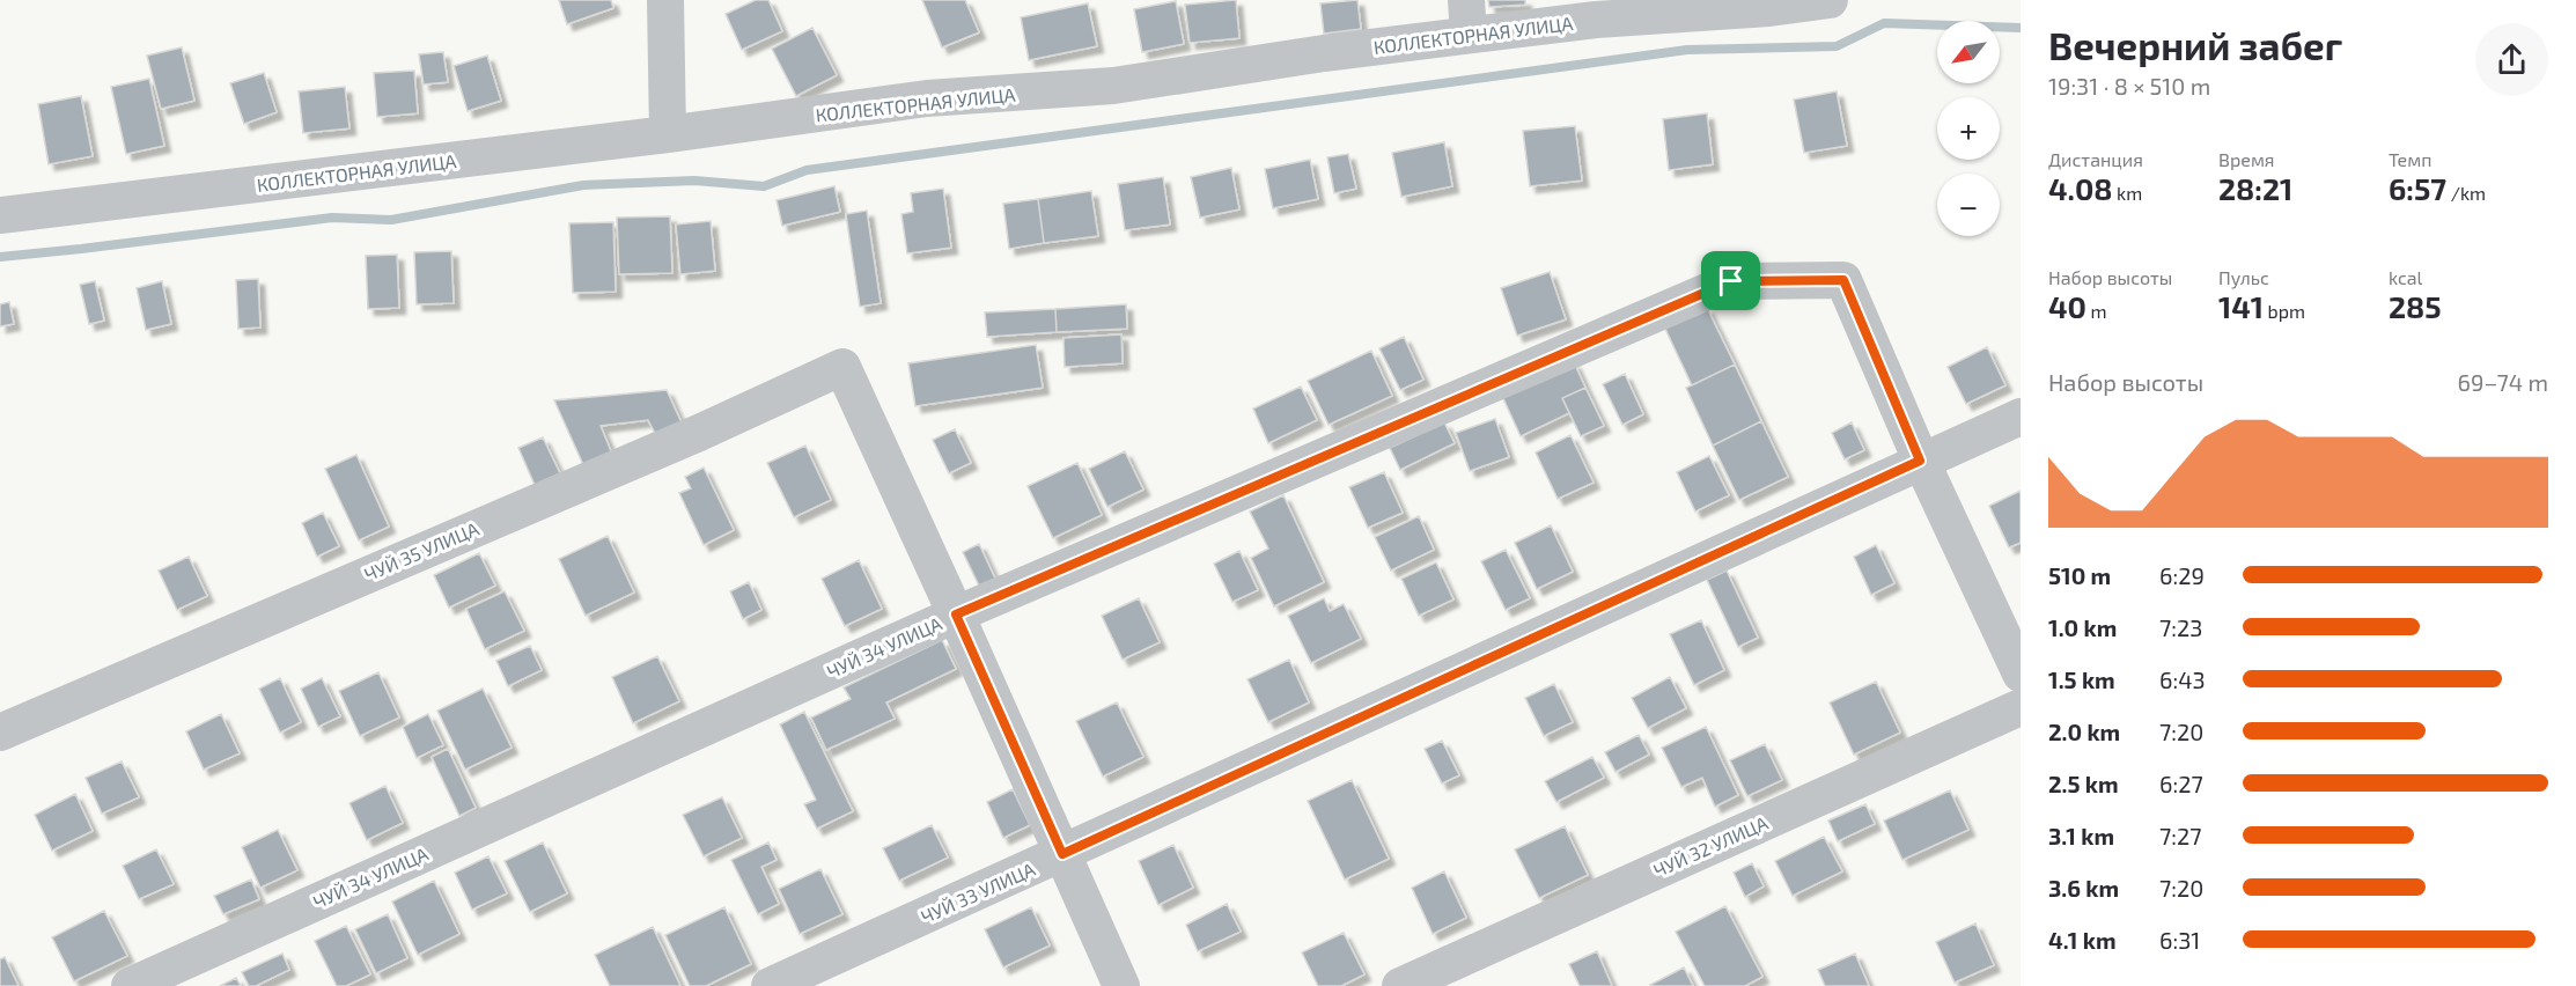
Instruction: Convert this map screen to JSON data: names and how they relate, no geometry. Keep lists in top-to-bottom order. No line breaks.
{"streets":{"street":["КОЛЛЕКТОРНАЯ УЛИЦА","ЧУЙ 35 УЛИЦА","ЧУЙ 34 УЛИЦА","ЧУЙ 32 УЛИЦА","ЧУЙ 33 УЛИЦА"]},"crossings":[["ЧУЙ 35 УЛИЦА","ЧУЙ 34 УЛИЦА"],["ЧУЙ 34 УЛИЦА","ЧУЙ 33 УЛИЦА"]],"north":"bottom left","page":{"heading":["Вечерний забег","19:31 · 8 × 510 m"],"map_buttons":["+","−"],"stats":[["Дистанция","4.08 km"],["Время","28:21"],["Темп","6:57 /km"],["Набор высоты","40 m"],["Пульс","141 bpm"],["kcal","285"]],"chart":["Набор высоты","69–74 m"],"list":[{"name":"510 m","note":"6:29"},{"name":"1.0 km","note":"7:23"},{"name":"1.5 km","note":"6:43"},{"name":"2.0 km","note":"7:20"},{"name":"2.5 km","note":"6:27"},{"name":"3.1 km","note":"7:27"},{"name":"3.6 km","note":"7:20"},{"name":"4.1 km","note":"6:31"}]}}
